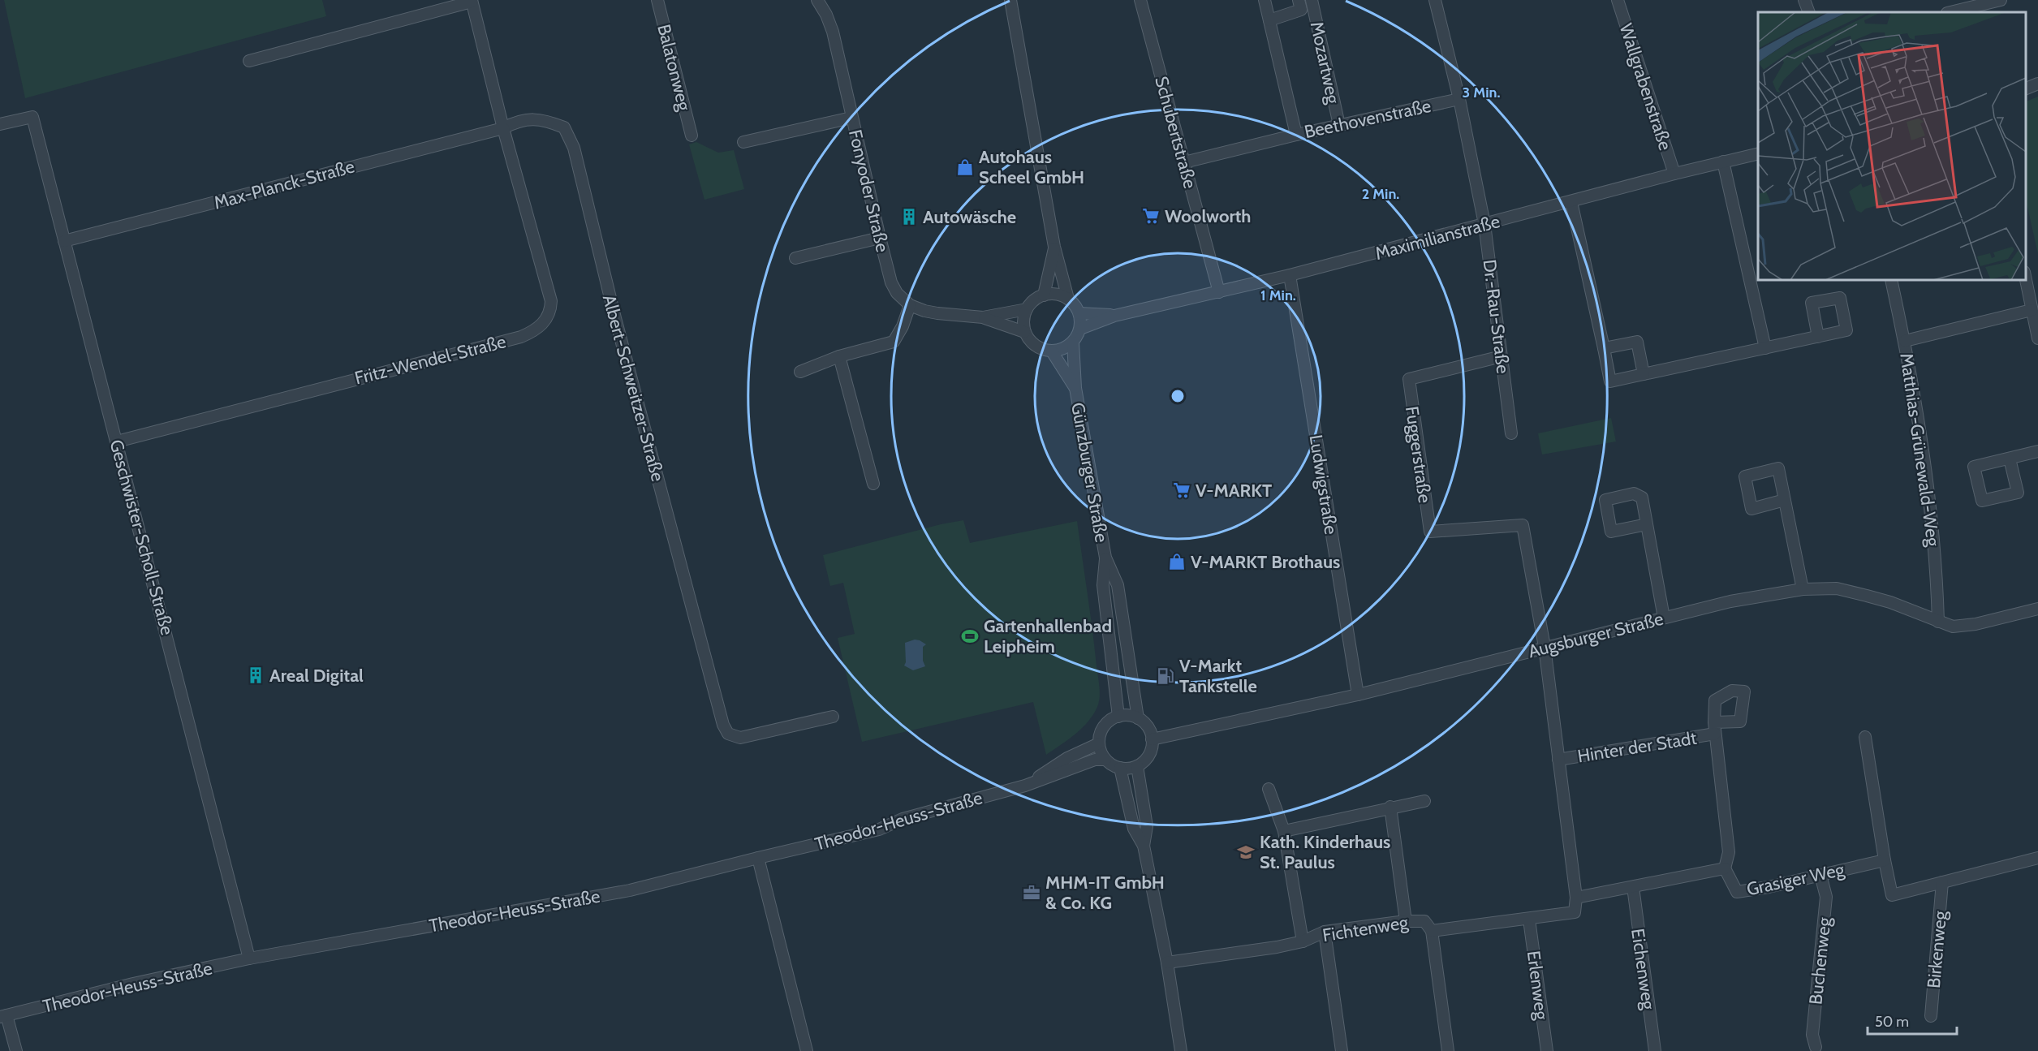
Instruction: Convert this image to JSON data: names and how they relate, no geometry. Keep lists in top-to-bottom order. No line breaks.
{"streets":{"street":["Mozartweg","Balatonweg","Wallgrabenstraße","Beethovenstraße","Schubertstraße","Max-Planck-Straße","Fonyoder Straße","Maximilianstraße","Dr.-Rau-Straße","Fritz-Wendel-Straße","Albert-Schweitzer-Straße","Matthias-Grünewald-Weg","Fuggerstraße","Günzburger Straße","Ludwigstraße","Geschwister-Scholl-Straße","Augsburger Straße","Hinter der Stadt","Theodor-Heuss-Straße","Grasiger Weg","Fichtenweg","Birkenweg","Buchenweg","Eichenweg","Erlenweg"]},"crossings":[["Mozartweg","Beethovenstraße"],["Wallgrabenstraße","Maximilianstraße"],["Beethovenstraße","Dr.-Rau-Straße"],["Schubertstraße","Maximilianstraße"],["Max-Planck-Straße","Fritz-Wendel-Straße"],["Max-Planck-Straße","Albert-Schweitzer-Straße"],["Max-Planck-Straße","Geschwister-Scholl-Straße"],["Maximilianstraße","Dr.-Rau-Straße"],["Maximilianstraße","Günzburger Straße"],["Maximilianstraße","Ludwigstraße"],["Dr.-Rau-Straße","Fuggerstraße"],["Fritz-Wendel-Straße","Albert-Schweitzer-Straße"],["Fritz-Wendel-Straße","Geschwister-Scholl-Straße"],["Matthias-Grünewald-Weg","Augsburger Straße"],["Fuggerstraße","Augsburger Straße"],["Fuggerstraße","Hinter der Stadt"],["Günzburger Straße","Augsburger Straße"],["Günzburger Straße","Theodor-Heuss-Straße"],["Ludwigstraße","Augsburger Straße"],["Geschwister-Scholl-Straße","Theodor-Heuss-Straße"],["Augsburger Straße","Hinter der Stadt"],["Augsburger Straße","Theodor-Heuss-Straße"],["Hinter der Stadt","Grasiger Weg"],["Hinter der Stadt","Fichtenweg"],["Grasiger Weg","Fichtenweg"],["Grasiger Weg","Buchenweg"],["Grasiger Weg","Eichenweg"],["Fichtenweg","Erlenweg"]],"places":{"shop":["Autohaus Scheel GmbH","V-MARKT Brothaus"],"supermarket":["Woolworth","V-MARKT"],"building":["Autowäsche","Areal Digital"],"sports":["Gartenhallenbad Leipheim"],"fuel station":["V-Markt Tankstelle"],"school or university":["Kath. Kinderhaus St. Paulus"],"office":["MHM-IT GmbH & Co. KG"]},"scale_bar":"50 m","rings":["3 Min.","2 Min.","1 Min."]}
